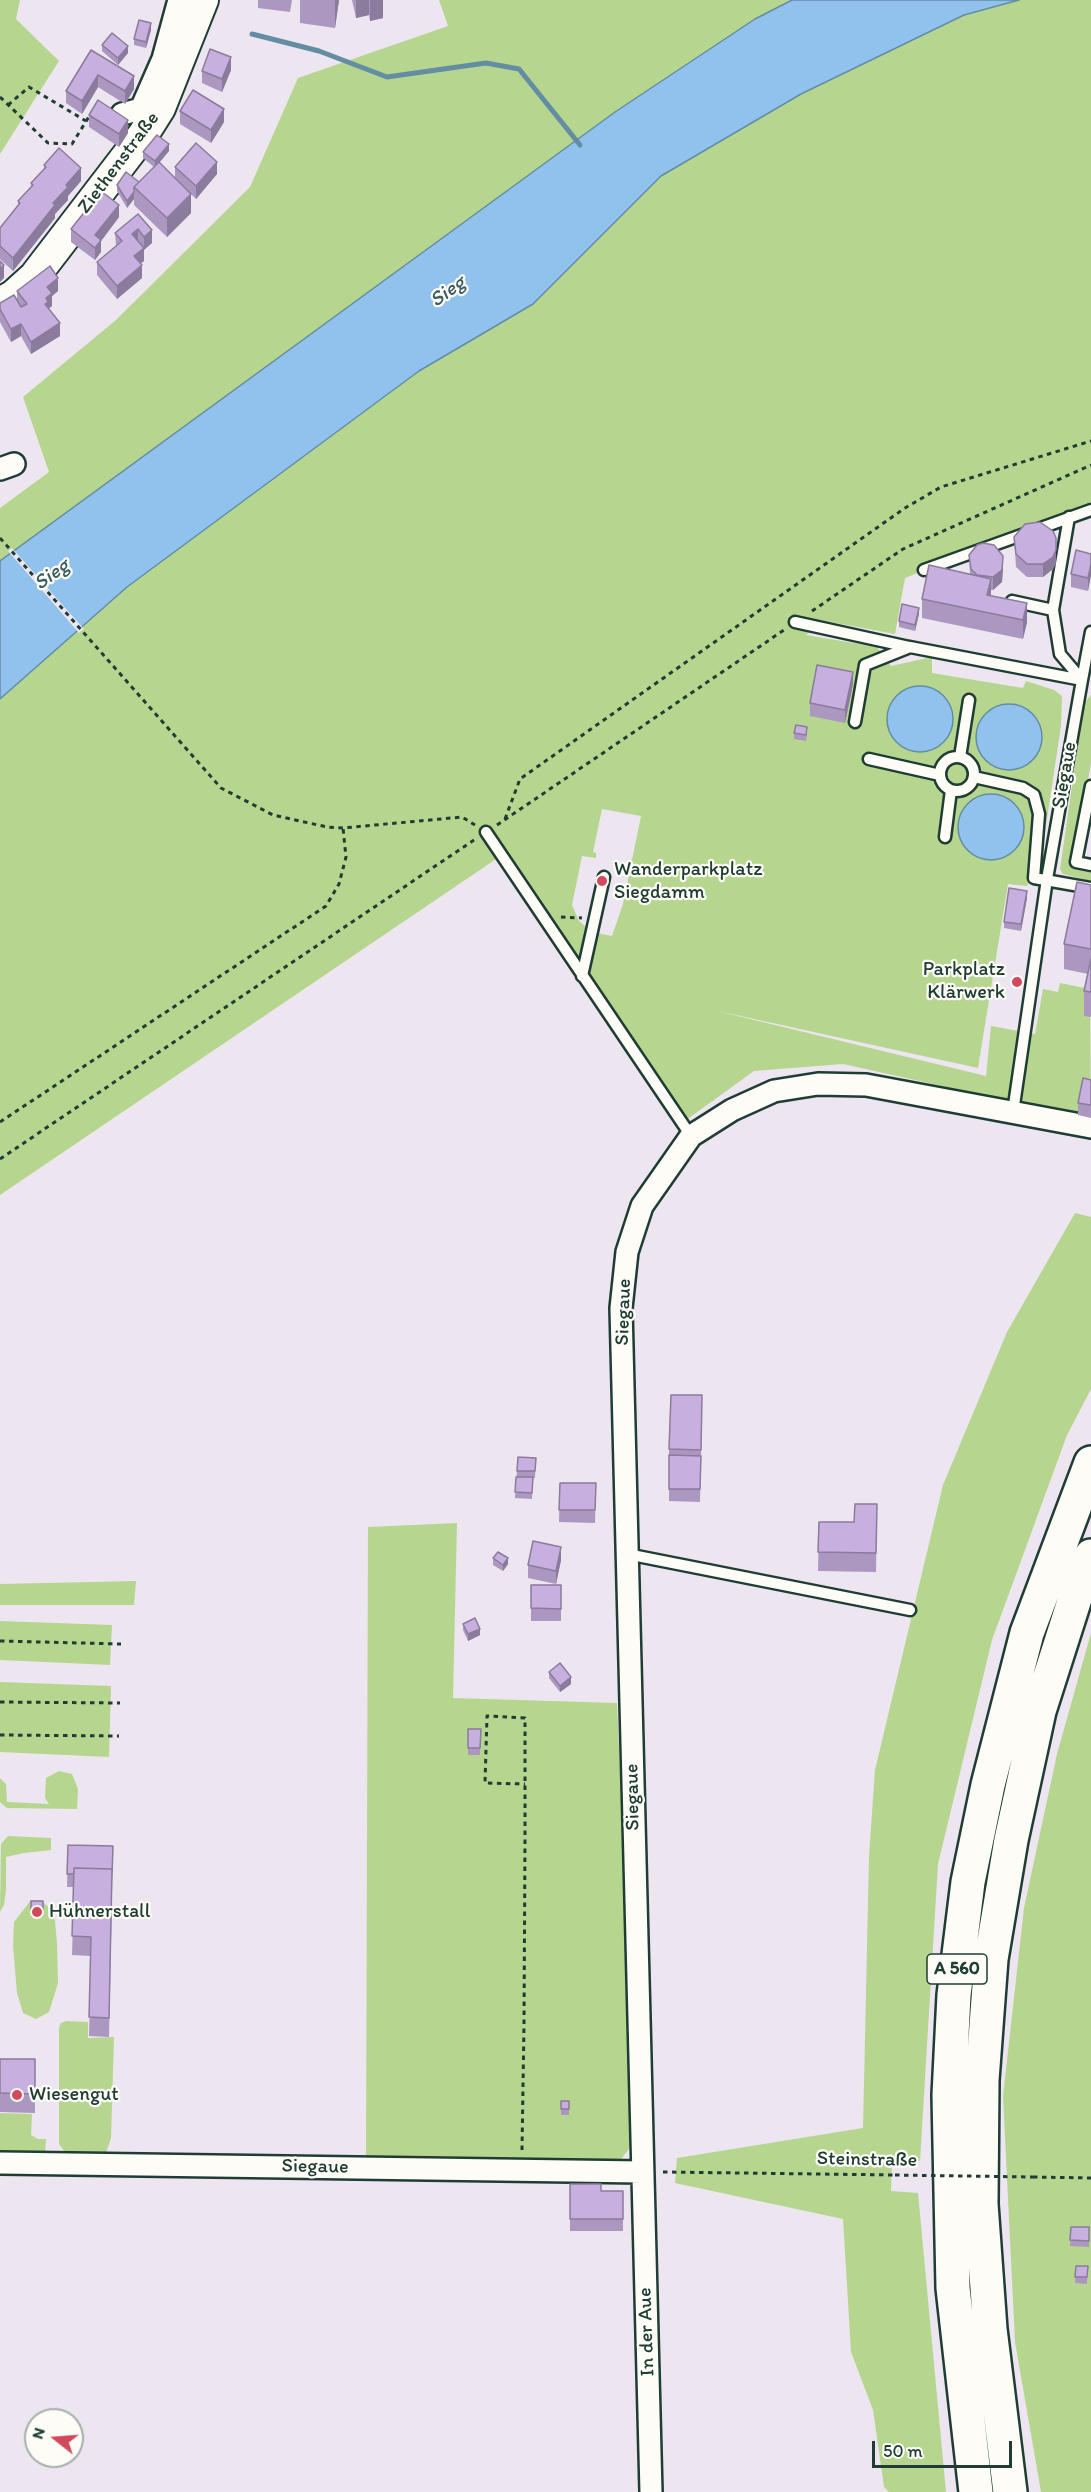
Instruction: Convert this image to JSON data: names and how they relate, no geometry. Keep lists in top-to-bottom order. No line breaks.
{"streets":{"highway":["A 560"],"main road":["Ziethenstraße"],"street":["Siegaue","In der Aue"],"path":["Steinstraße"]},"crossings":[["Siegaue","Steinstraße"],["Siegaue","In der Aue"],["Steinstraße","In der Aue"]],"water":["Sieg"],"places":["Wanderparkplatz Siegdamm","Parkplatz Klärwerk","Hühnerstall","Wiesengut"],"scale_bar":"50 m","north":"left"}
